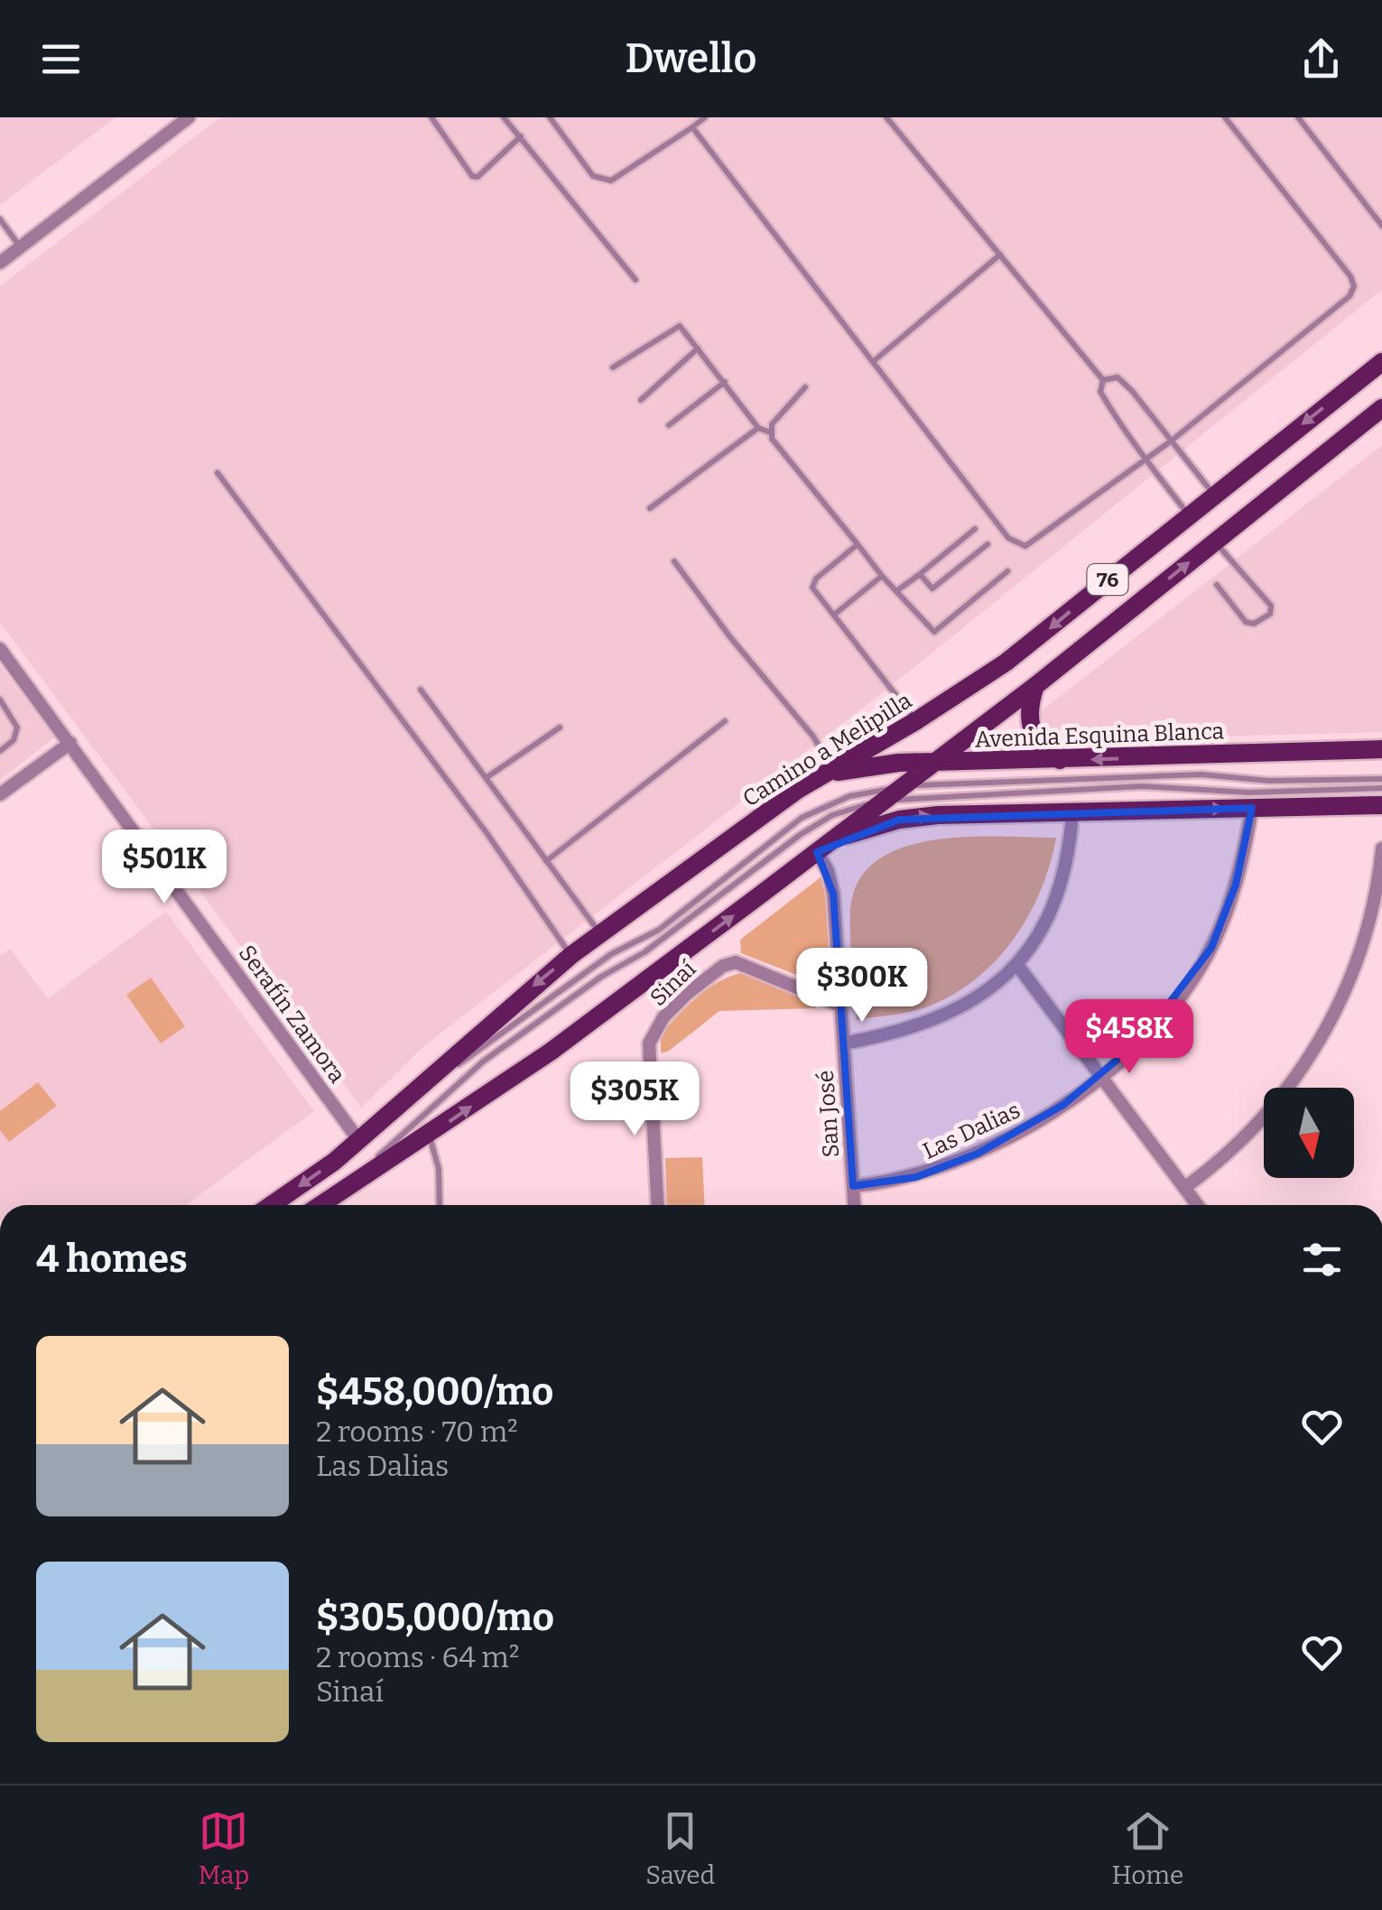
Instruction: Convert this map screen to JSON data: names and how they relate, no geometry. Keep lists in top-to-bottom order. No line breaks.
{"streets":{"main road":["76","Avenida Esquina Blanca","Camino a Melipilla"],"street":["Sinaí","Serafín Zamora","San José","Las Dalias"]},"crossings":[["76","Avenida Esquina Blanca"],["76","San José"],["Avenida Esquina Blanca","Camino a Melipilla"],["Camino a Melipilla","Serafín Zamora"],["Sinaí","San José"],["San José","Las Dalias"]],"north":"bottom","page":{"header":"Dwello","price":["$501K","$300K","$458K","$305K"],"heading":"4 homes","list":[{"name":"$458,000/mo","note":"2 rooms · 70 m² · Las Dalias"},{"name":"$305,000/mo","note":"2 rooms · 64 m² · Sinaí"}],"tabs":["Map","Saved","Home"]}}
